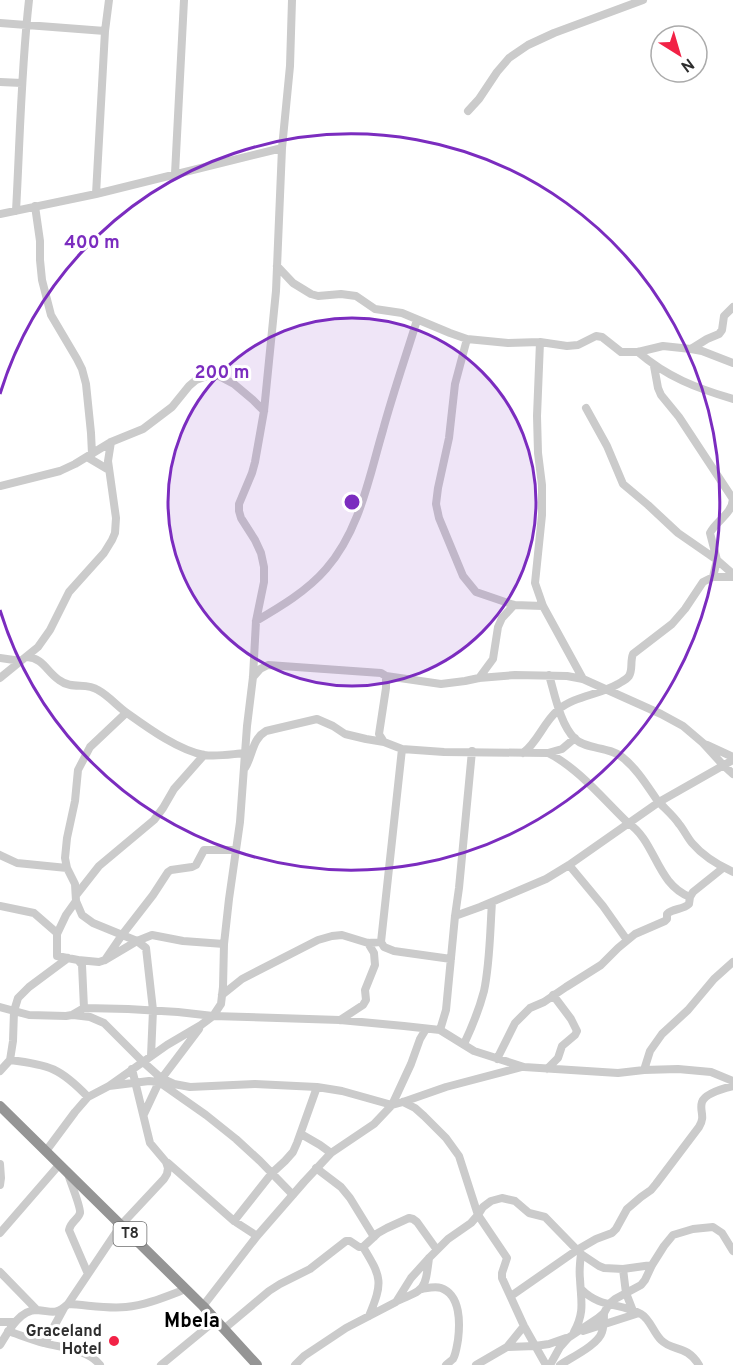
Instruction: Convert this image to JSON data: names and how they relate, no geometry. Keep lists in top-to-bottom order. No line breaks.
{"streets":{"highway":["T8"]},"districts":["Mbela"],"places":["Graceland Hotel"],"north":"bottom right","rings":["400 m","200 m"]}
